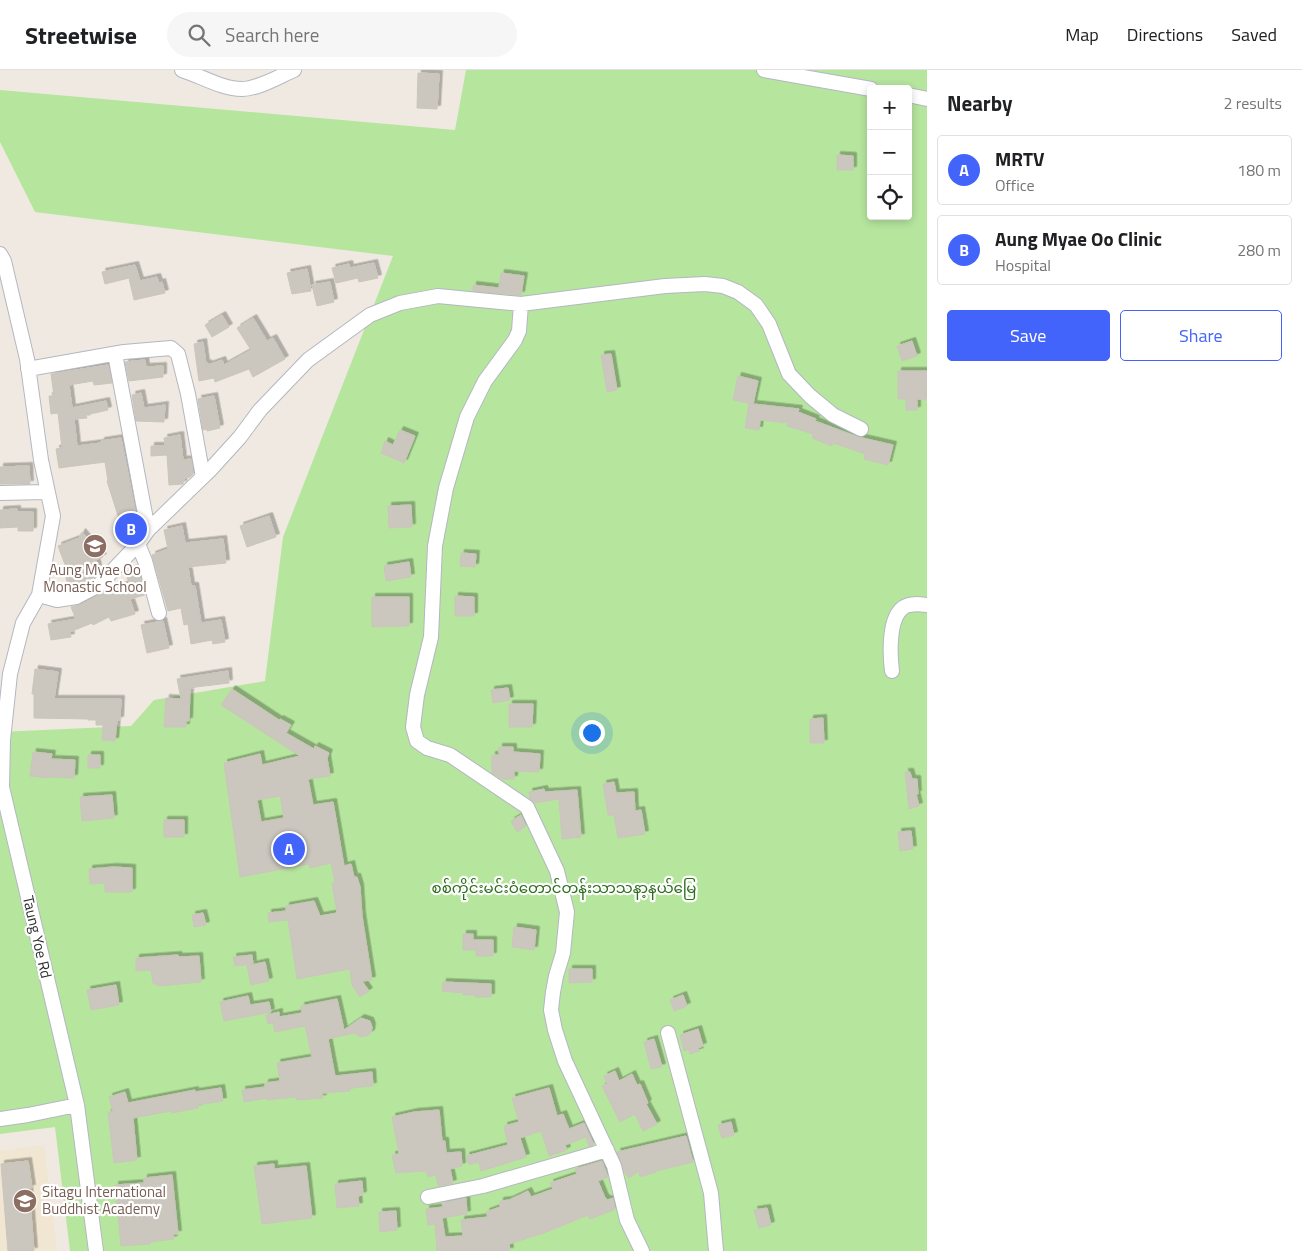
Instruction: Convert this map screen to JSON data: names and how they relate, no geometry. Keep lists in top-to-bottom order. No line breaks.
{"streets":{"street":["Taung Yoe Rd"]},"parks":["စစ်ကိုင်းမင်းဝံတောင်တန်းသာသနာ့နယ်မြေ"],"places":{"school or university":["Aung Myae Oo Monastic School","Sitagu International Buddhist Academy"]},"page":{"header":"Streetwise","search":"Search here","nav":["Map","Directions","Saved"],"heading":["Nearby","2 results"],"map_buttons":["+","−"],"list":[{"mark":"A","name":"MRTV","note":"Office","value":"180 m"},{"mark":"B","name":"Aung Myae Oo Clinic","note":"Hospital","value":"280 m"}],"buttons":["Save","Share"],"pins":["B","A"]}}
